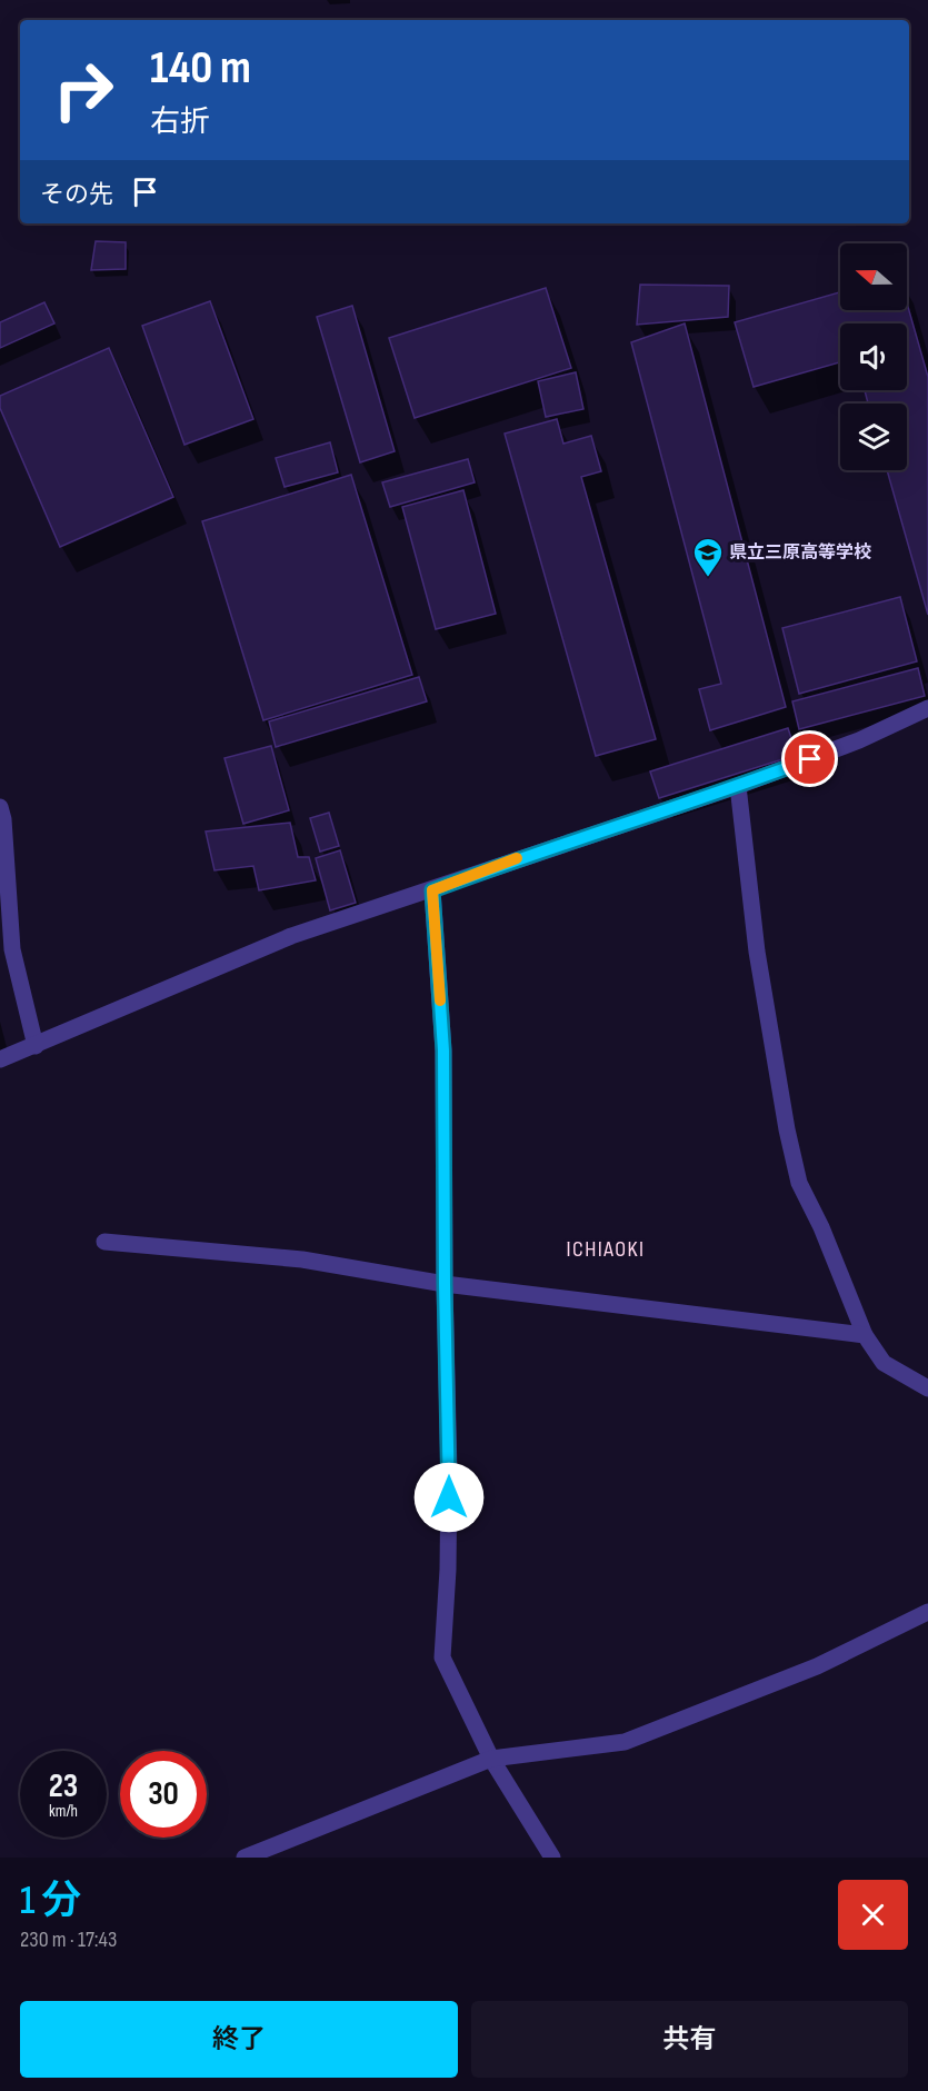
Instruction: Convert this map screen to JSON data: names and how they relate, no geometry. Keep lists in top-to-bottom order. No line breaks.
{"districts":["ICHIAOKI"],"places":{"school or university":["県立三原高等学校"]},"north":"left","page":{"turn":["140 m","右折"],"then":"その先","speed":"23 km/h","limit":"30","heading":["1 分","230 m · 17:43"],"buttons":["終了","共有"]}}
